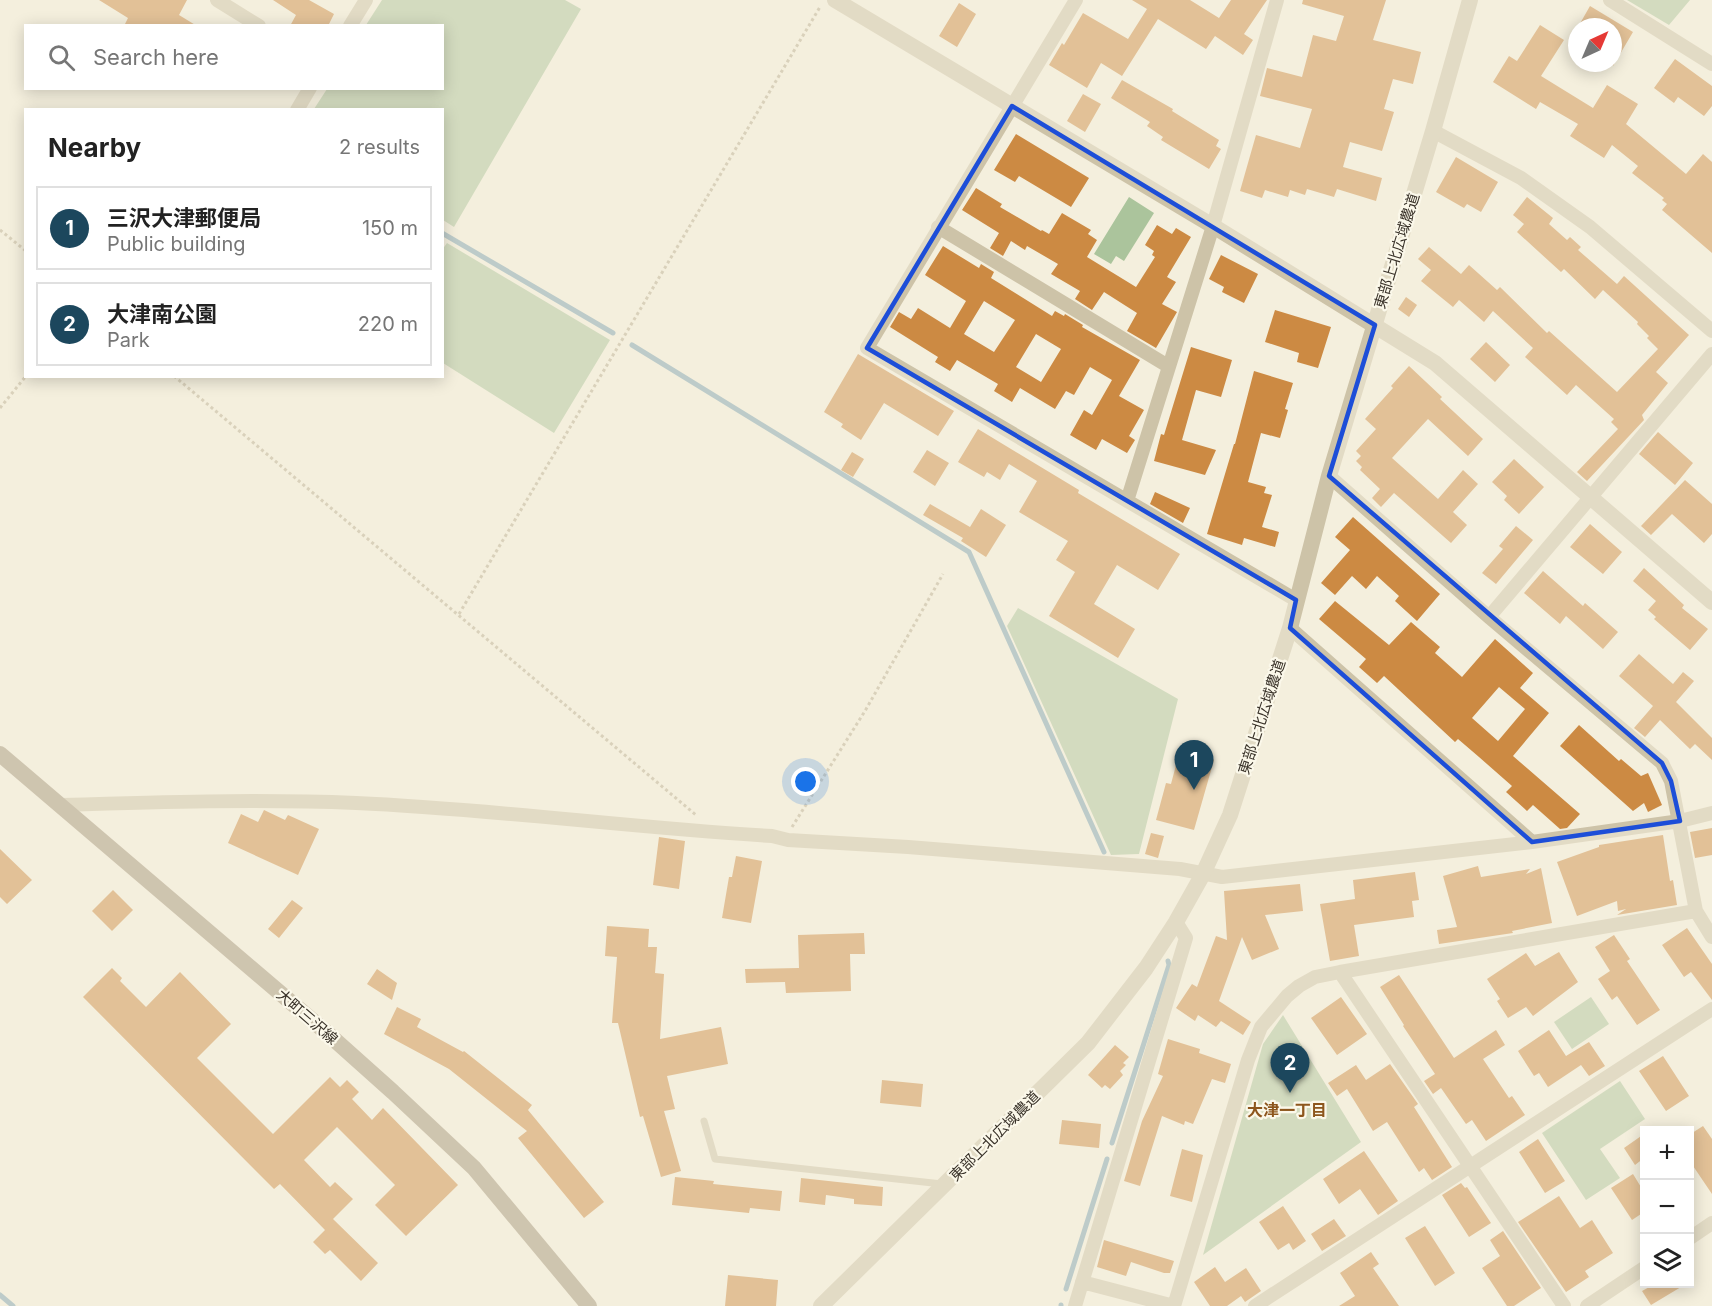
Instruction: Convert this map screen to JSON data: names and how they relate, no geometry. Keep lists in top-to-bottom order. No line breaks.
{"streets":{"main road":["大町三沢線"],"street":["東部上北広域農道"]},"districts":["大津一丁目"],"north":"top right","page":{"search":"Search here","heading":["Nearby","2 results"],"list":[{"mark":"1","name":"三沢大津郵便局","note":"Public building","value":"150 m"},{"mark":"2","name":"大津南公園","note":"Park","value":"220 m"}],"pins":["1","2"],"map_buttons":["+","−"]}}
